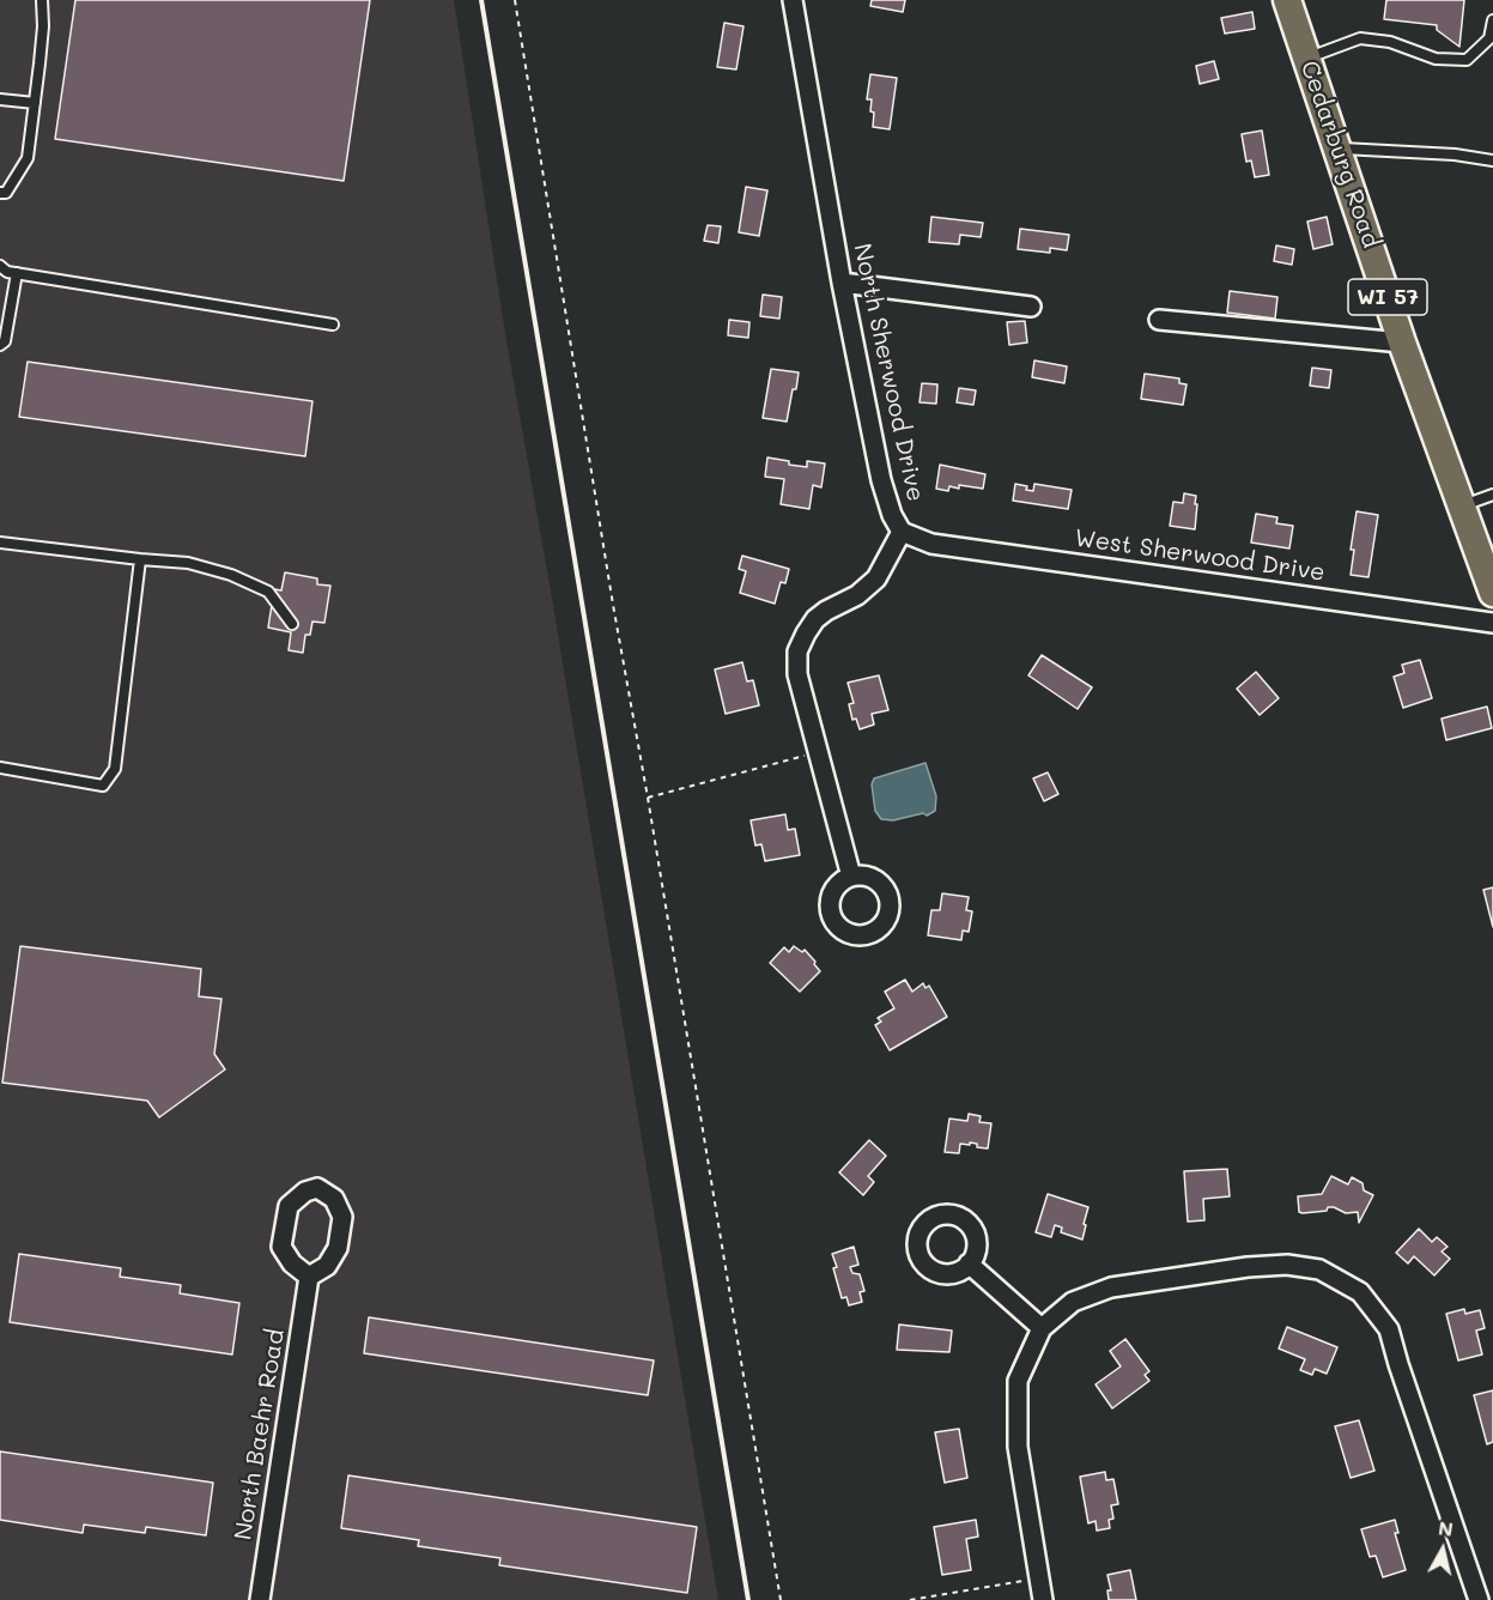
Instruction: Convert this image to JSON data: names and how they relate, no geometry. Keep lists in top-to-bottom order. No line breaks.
{"streets":{"main road":["Cedarburg Road","WI 57"],"street":["North Sherwood Drive","West Sherwood Drive","North Baehr Road"]},"crossings":[["North Sherwood Drive","West Sherwood Drive"]],"north":"top"}
